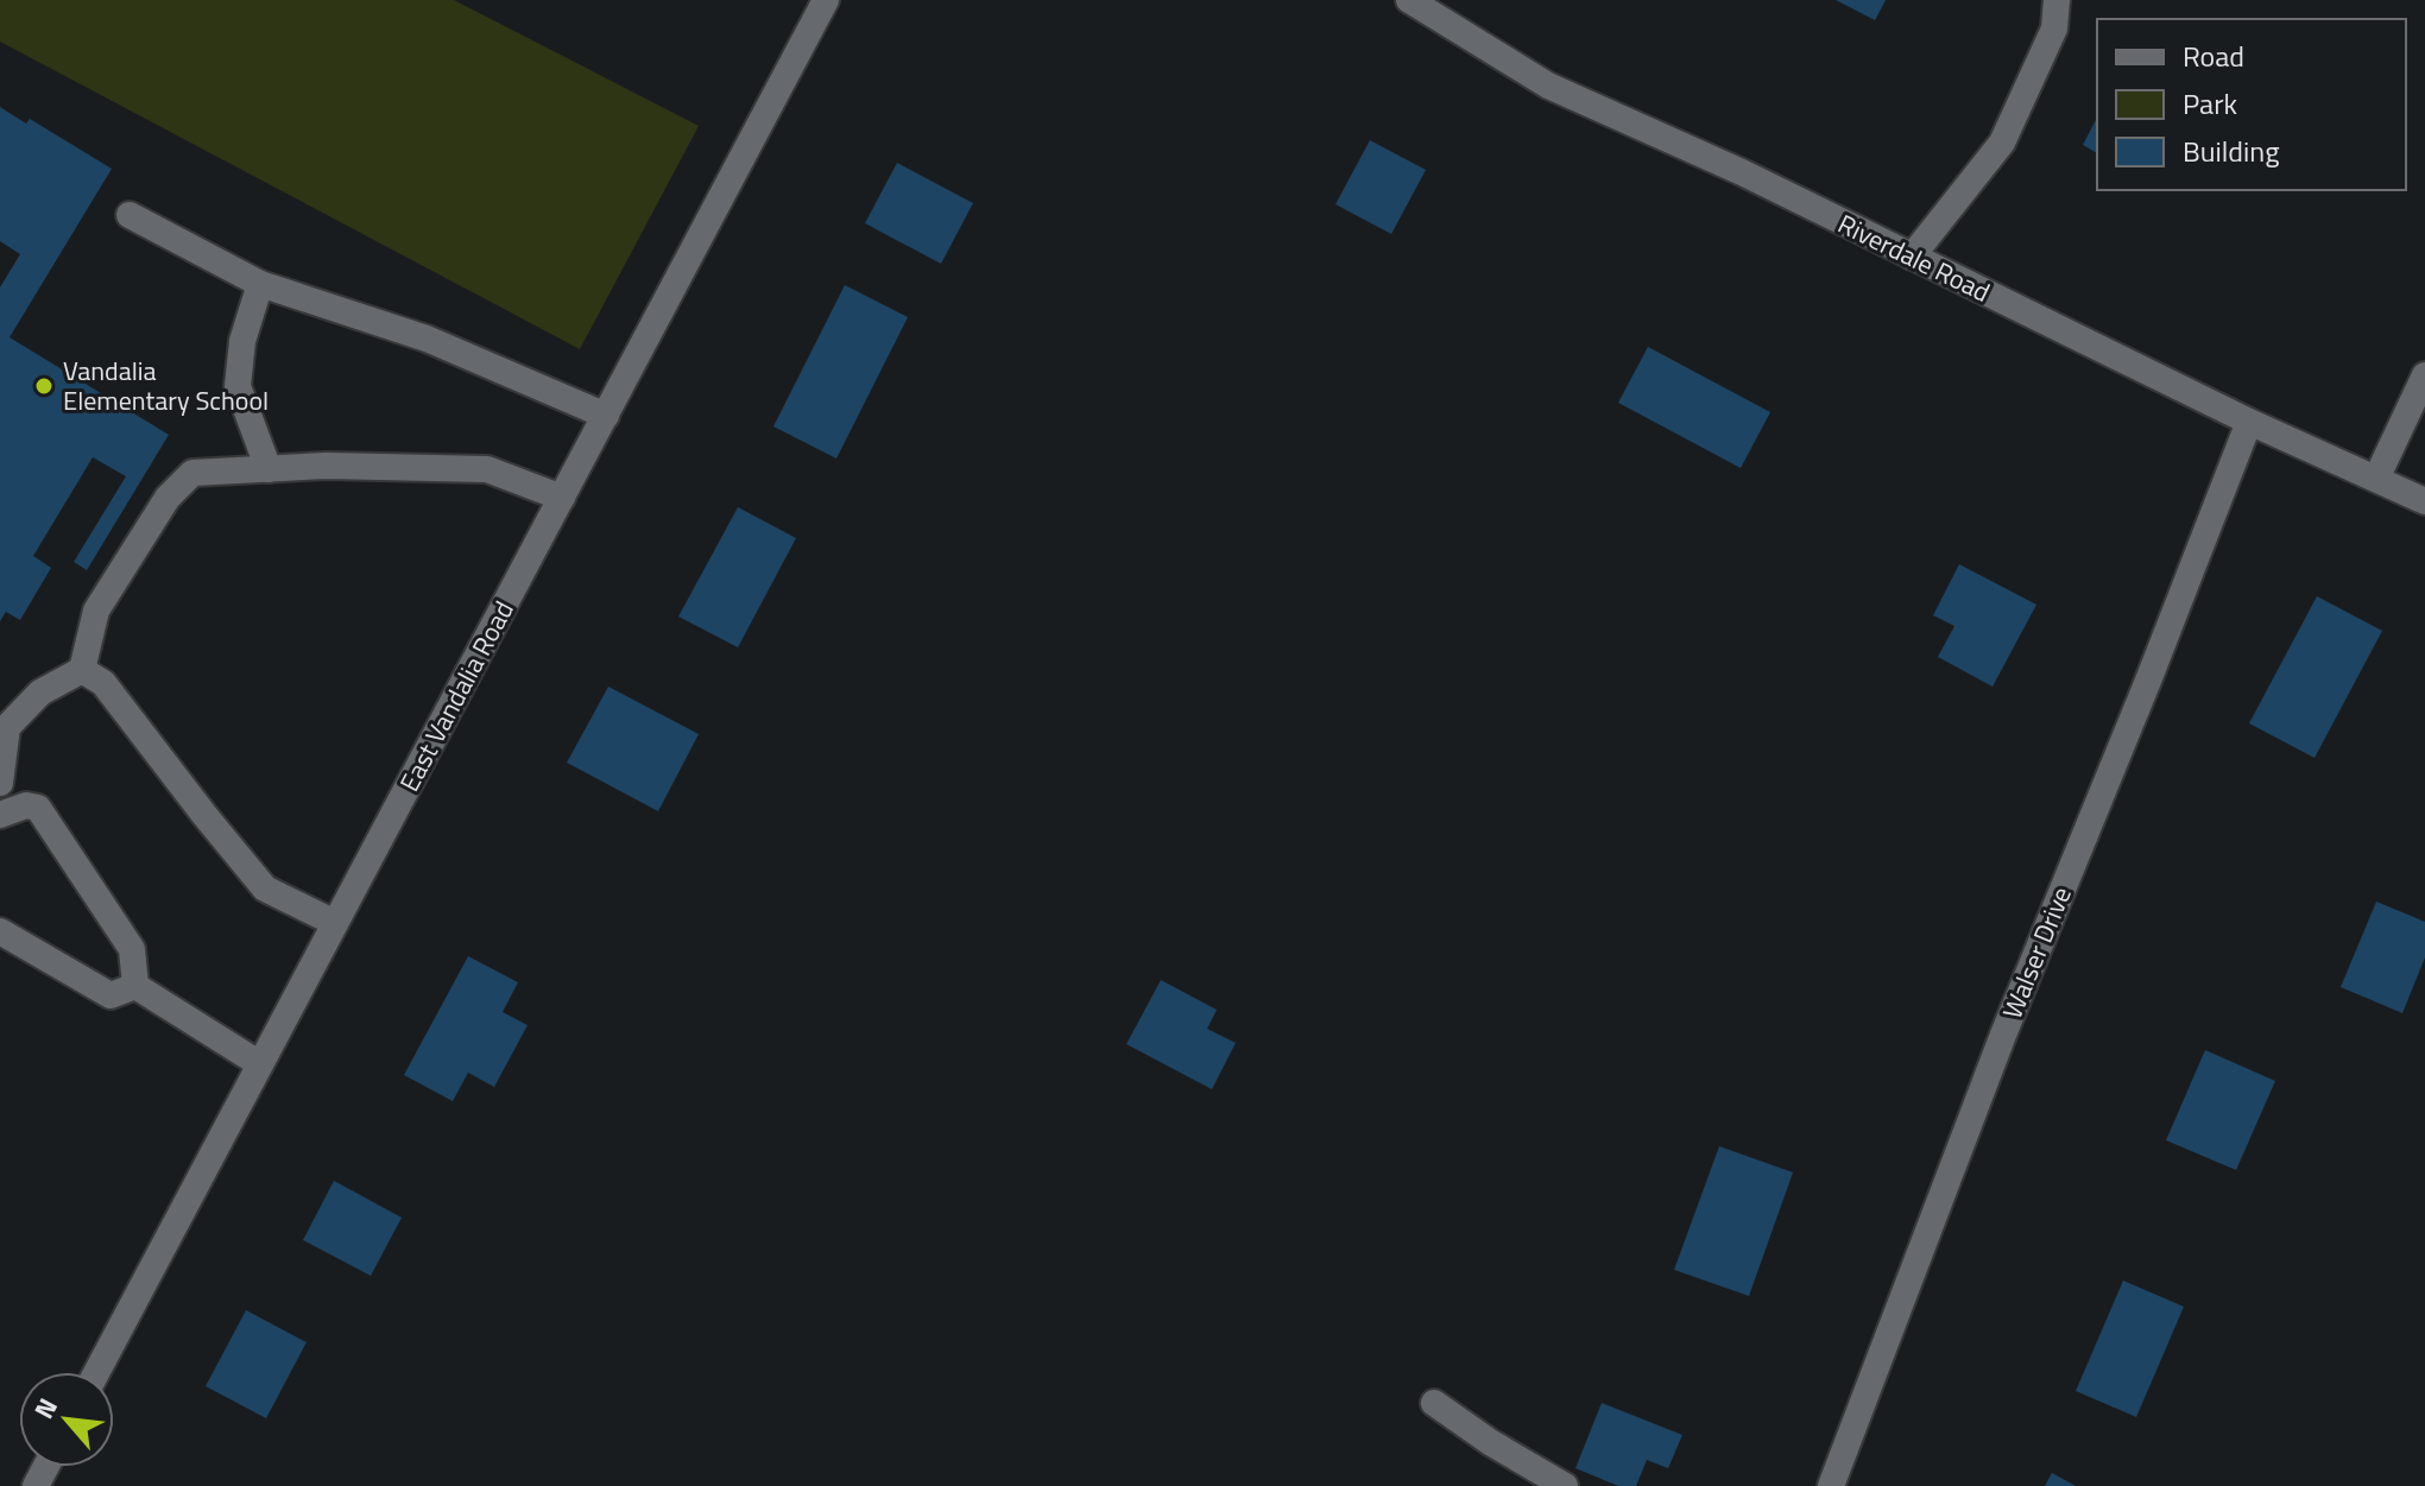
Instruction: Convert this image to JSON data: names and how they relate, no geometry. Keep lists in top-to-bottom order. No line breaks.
{"streets":{"street":["Riverdale Road","East Vandalia Road","Walser Drive"]},"crossings":[["Riverdale Road","Walser Drive"]],"places":["Vandalia Elementary School"],"legend":["Road","Park","Building"],"north":"top left"}
